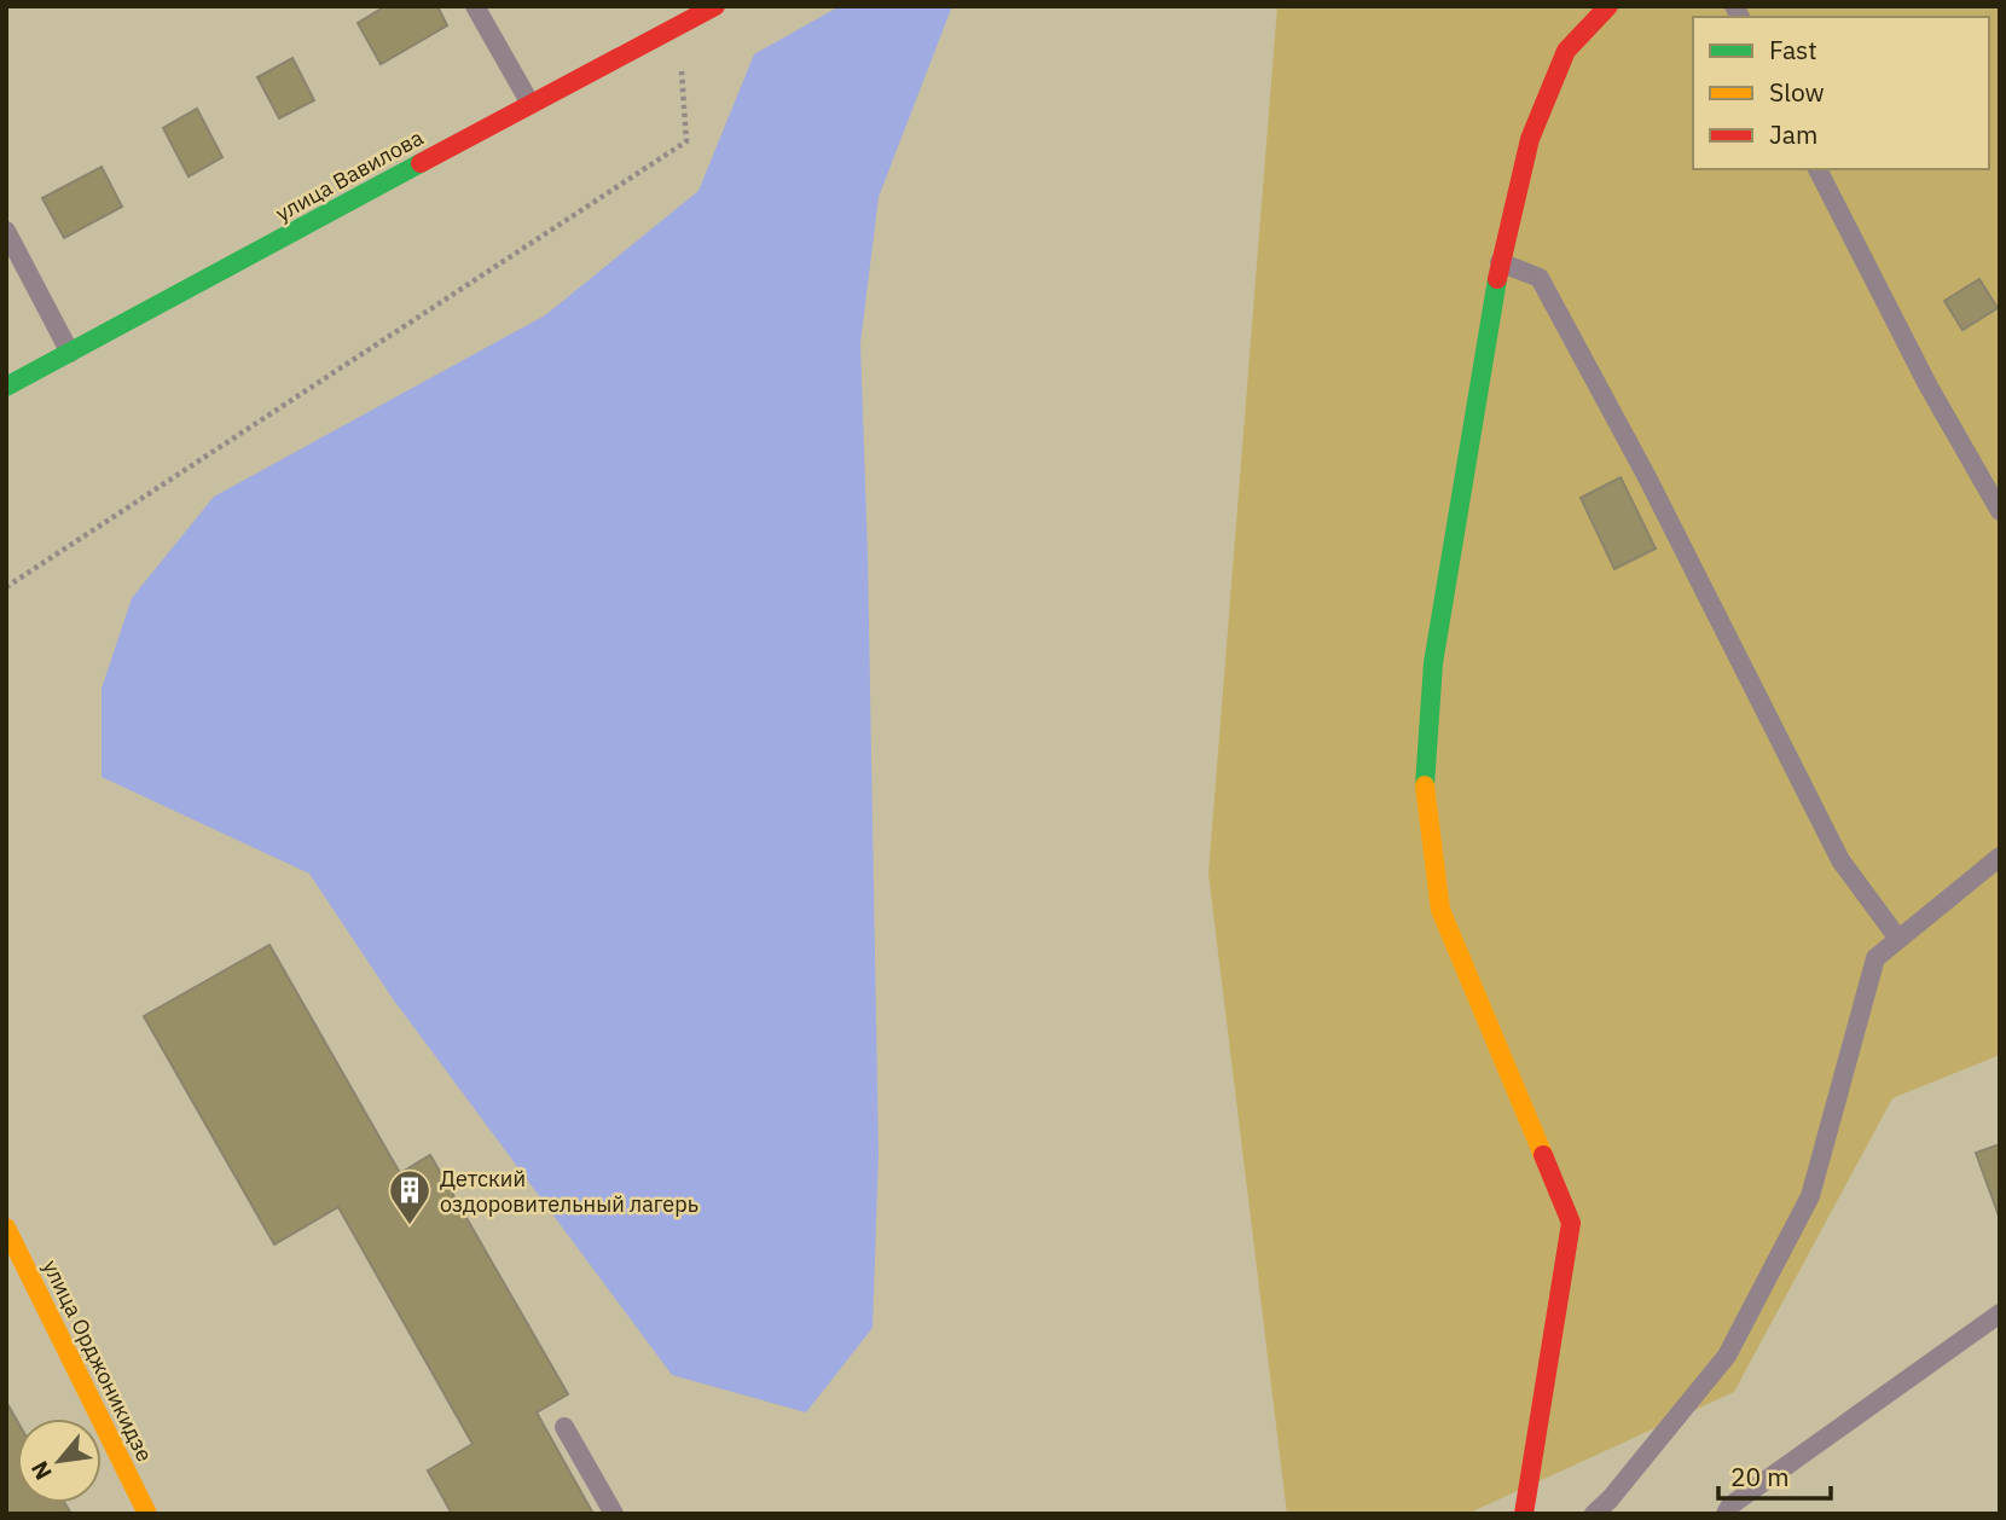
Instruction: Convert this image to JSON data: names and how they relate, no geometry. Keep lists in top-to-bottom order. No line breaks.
{"streets":{"street":["улица Вавилова","улица Орджоникидзе"]},"places":{"building":["Детский оздоровительный лагерь"]},"legend":["Fast","Slow","Jam"],"scale_bar":"20 m","north":"bottom left"}
